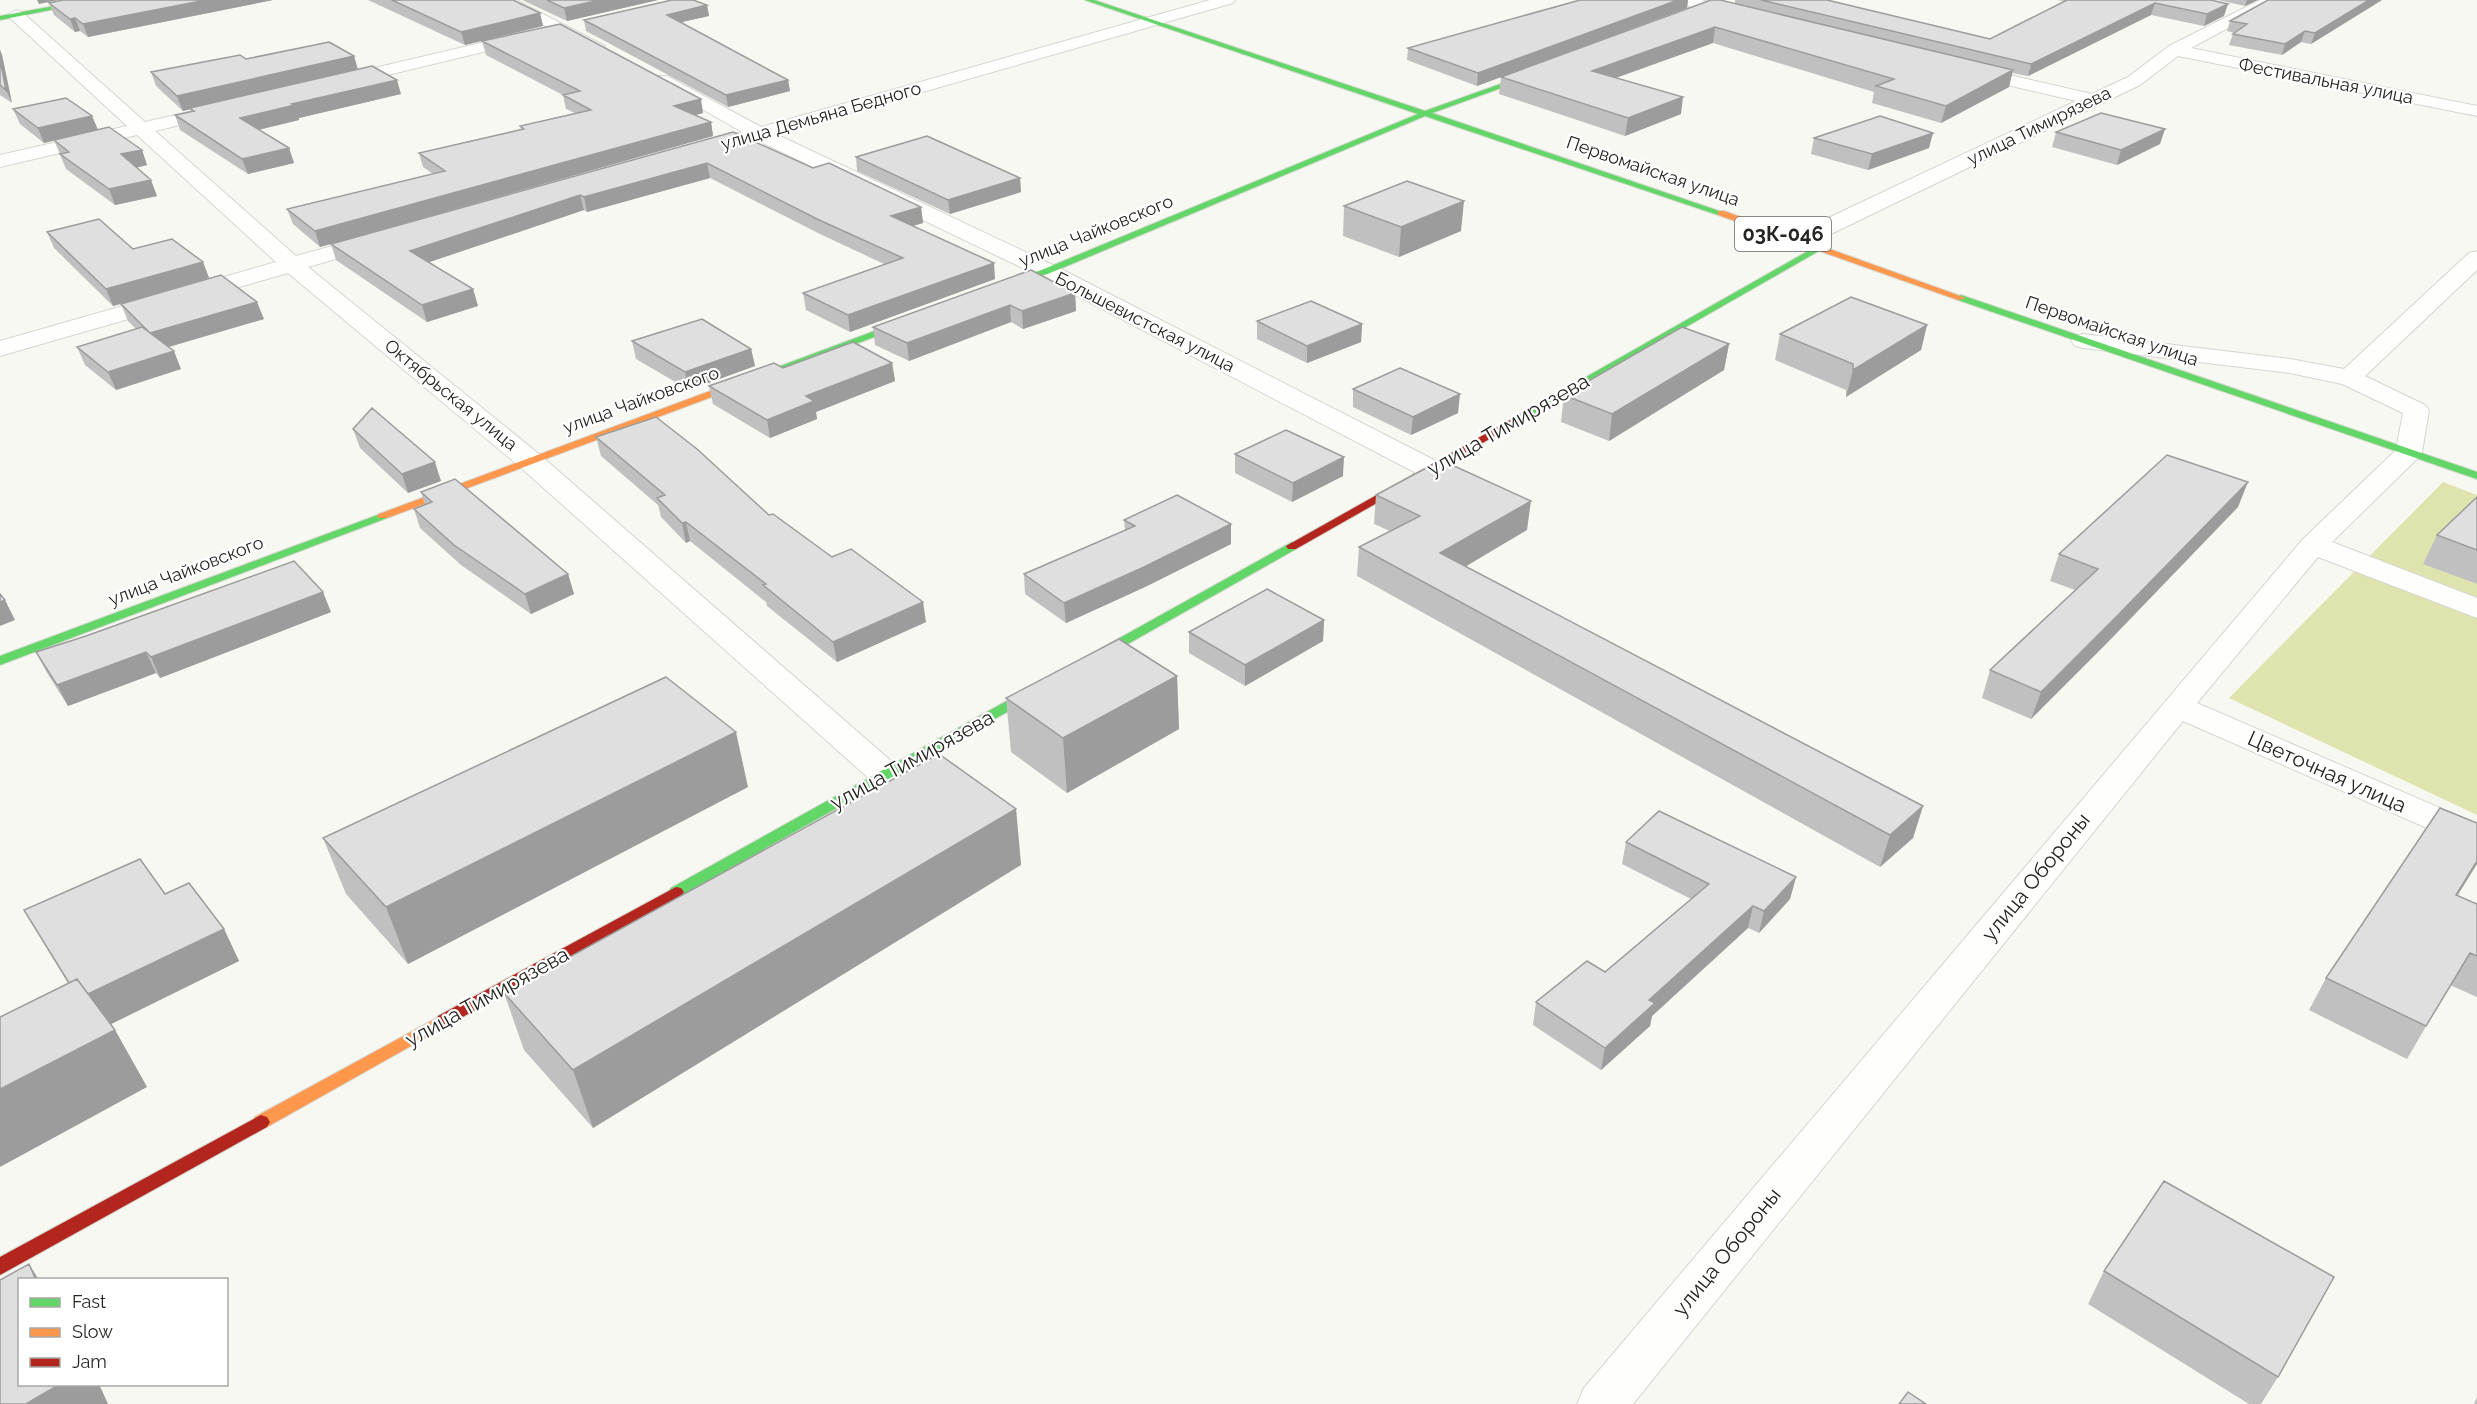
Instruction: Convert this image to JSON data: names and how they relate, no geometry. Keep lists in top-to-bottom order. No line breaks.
{"streets":{"street":["Фестивальная улица","улица Демьяна Бедного","улица Тимирязева","Первомайская улица","улица Чайковского","03К-046","Большевистская улица","Октябрьская улица","Цветочная улица","улица Обороны"]},"crossings":[["Фестивальная улица","улица Тимирязева"],["улица Демьяна Бедного","Первомайская улица"],["улица Демьяна Бедного","Большевистская улица"],["улица Тимирязева","Первомайская улица"],["улица Тимирязева","Большевистская улица"],["улица Тимирязева","Октябрьская улица"],["Первомайская улица","улица Чайковского"],["Первомайская улица","улица Обороны"],["улица Чайковского","Большевистская улица"],["улица Чайковского","Октябрьская улица"],["Цветочная улица","улица Обороны"]],"legend":["Fast","Slow","Jam"]}
